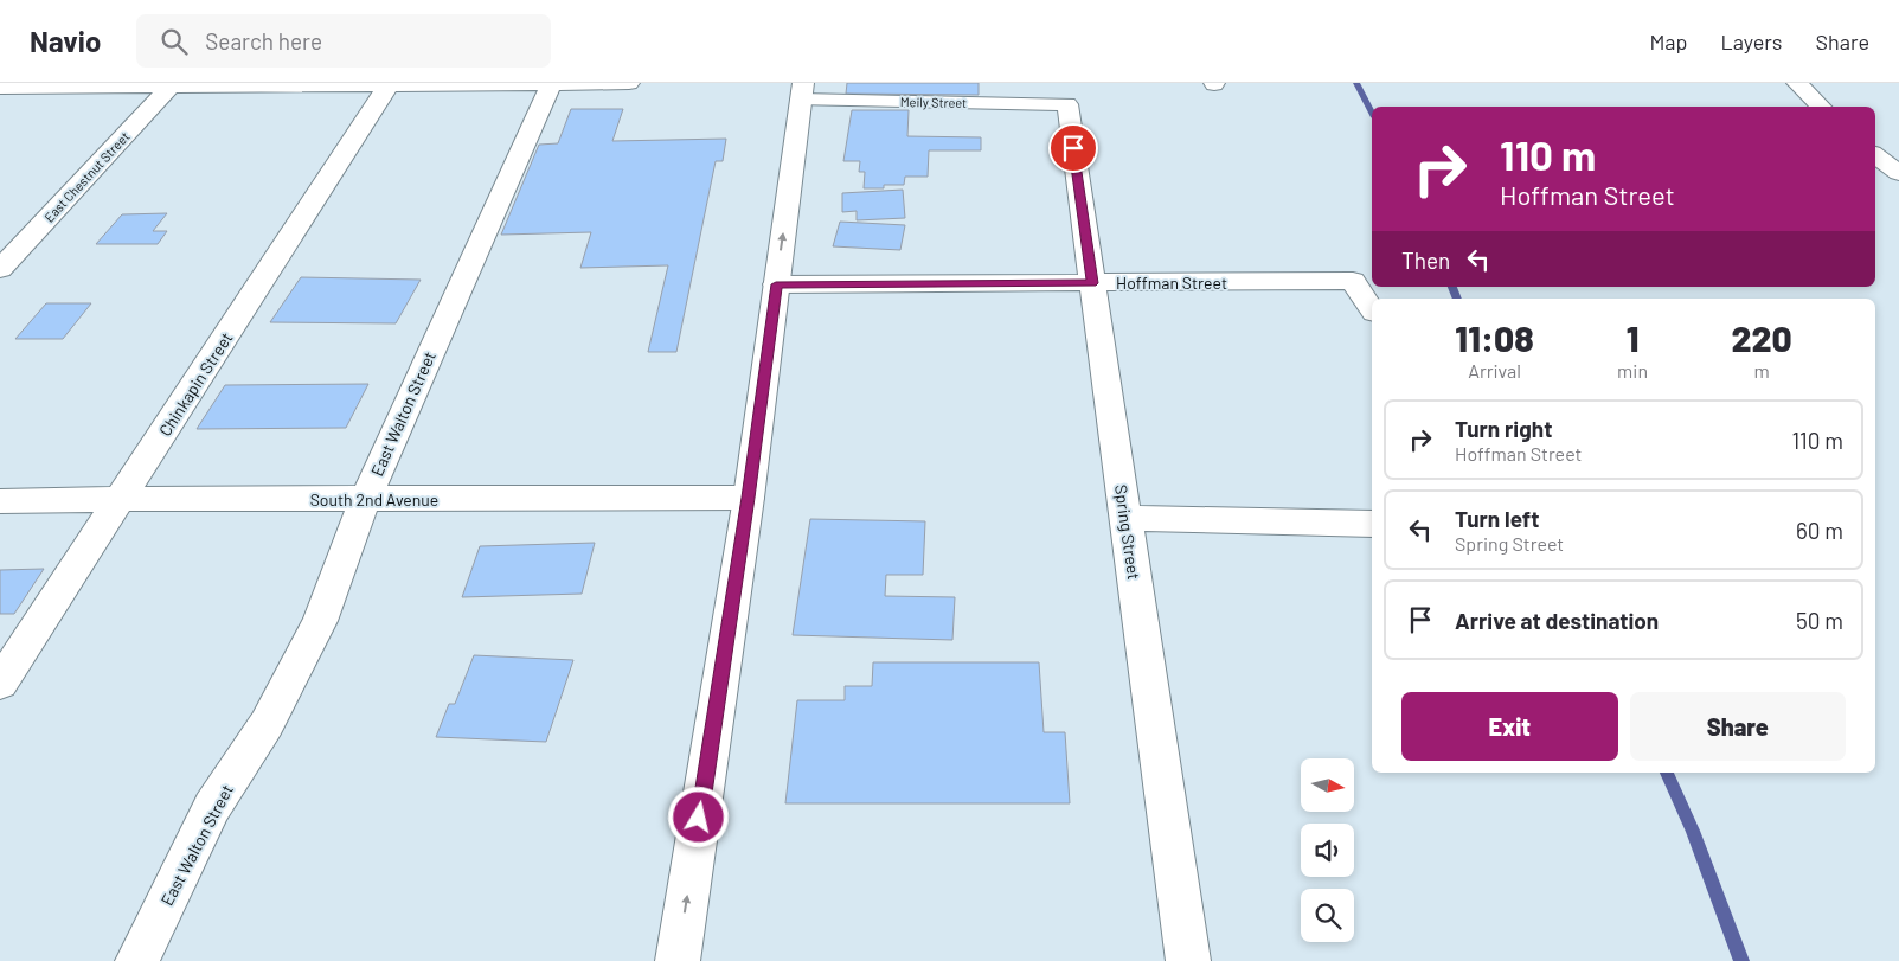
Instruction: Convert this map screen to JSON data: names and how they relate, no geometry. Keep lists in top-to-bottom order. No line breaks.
{"streets":{"main road":["Meily Street","East Chestnut Street","Hoffman Street","Chinkapin Street","East Walton Street","South 2nd Avenue","Spring Street"]},"crossings":[["Meily Street","Spring Street"],["Hoffman Street","Spring Street"],["Chinkapin Street","South 2nd Avenue"],["East Walton Street","South 2nd Avenue"]],"north":"right","page":{"header":"Navio","search":"Search here","nav":["Map","Layers","Share"],"turn":["110 m","Hoffman Street"],"then":"Then","eta":["11:08","Arrival","1","min","220","m"],"list":[{"name":"Turn right","note":"Hoffman Street","value":"110 m"},{"name":"Turn left","note":"Spring Street","value":"60 m"},{"name":"Arrive at destination","value":"50 m"}],"buttons":["Exit","Share"]}}
